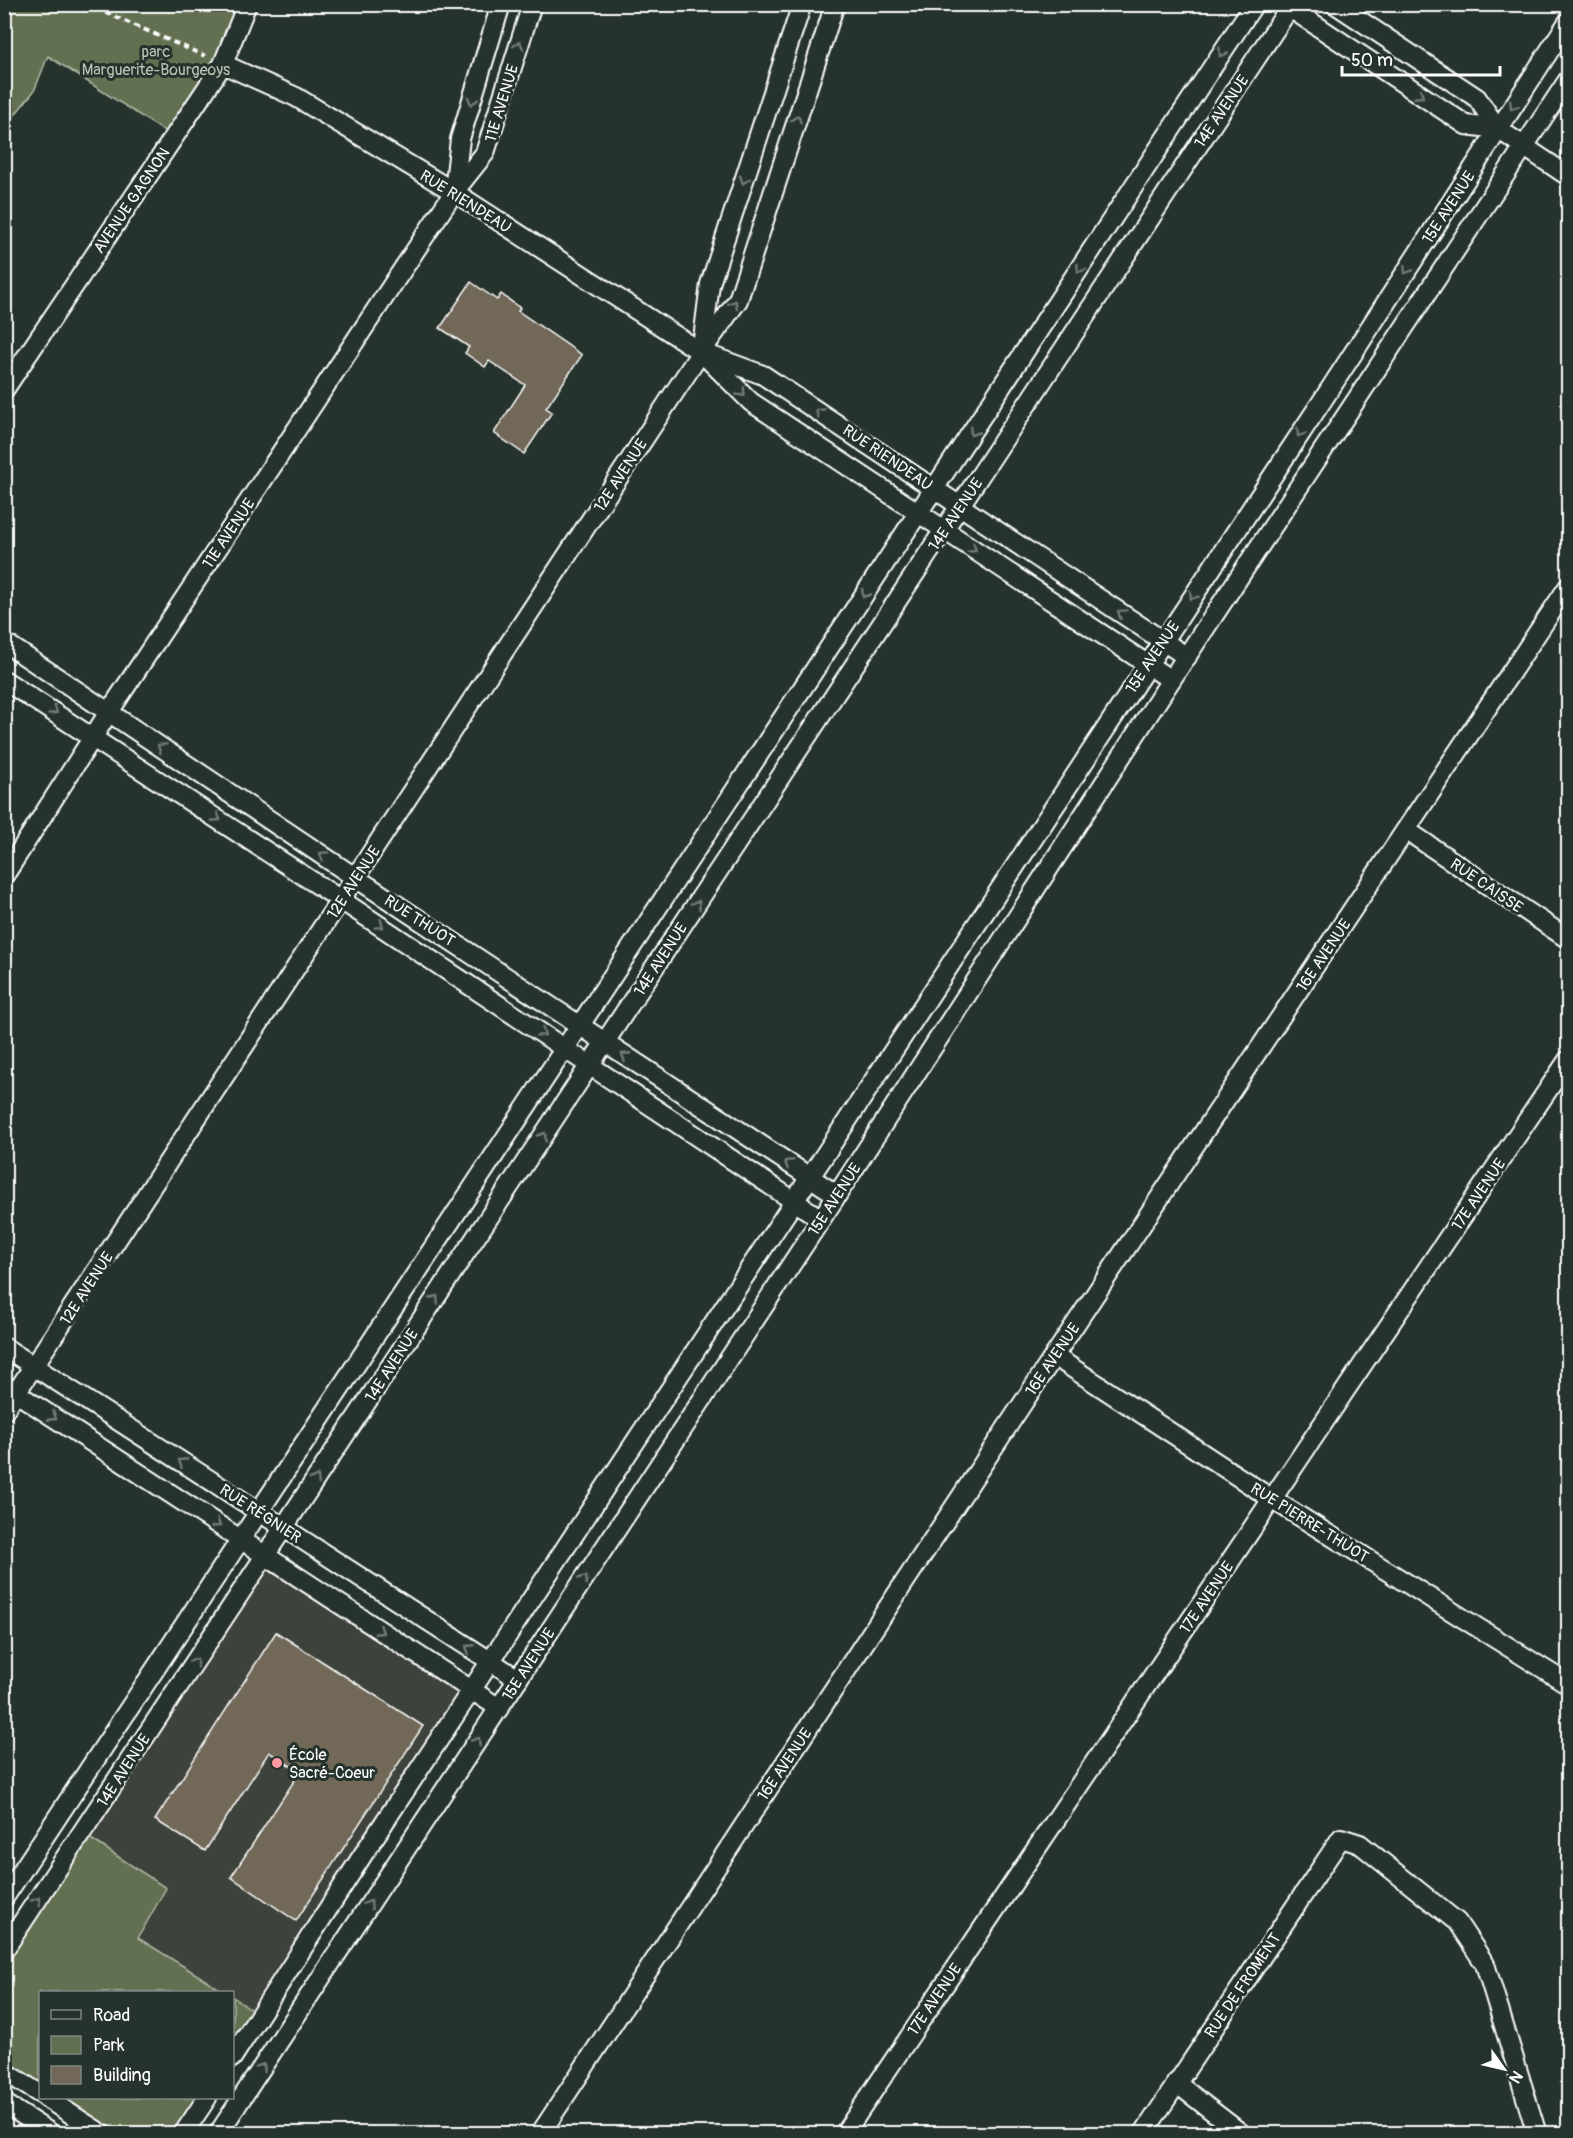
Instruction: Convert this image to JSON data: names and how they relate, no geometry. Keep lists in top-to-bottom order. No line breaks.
{"streets":{"street":["11E AVENUE","14E AVENUE","AVENUE GAGNON","RUE RIENDEAU","15E AVENUE","12E AVENUE","RUE CAISSE","RUE THUOT","16E AVENUE","17E AVENUE","RUE RÉGNIER","RUE PIERRE-THUOT","RUE DE FROMENT"]},"crossings":[["11E AVENUE","RUE RIENDEAU"],["11E AVENUE","RUE THUOT"],["14E AVENUE","RUE RIENDEAU"],["14E AVENUE","RUE THUOT"],["14E AVENUE","RUE RÉGNIER"],["AVENUE GAGNON","RUE RIENDEAU"],["RUE RIENDEAU","15E AVENUE"],["RUE RIENDEAU","12E AVENUE"],["15E AVENUE","RUE THUOT"],["15E AVENUE","RUE RÉGNIER"],["12E AVENUE","RUE THUOT"],["12E AVENUE","RUE RÉGNIER"],["RUE CAISSE","16E AVENUE"],["16E AVENUE","RUE PIERRE-THUOT"],["17E AVENUE","RUE PIERRE-THUOT"]],"parks":["parc Marguerite-Bourgeoys"],"places":["École Sacré-Coeur"],"legend":["Road","Park","Building"],"scale_bar":"50 m","north":"bottom right"}
